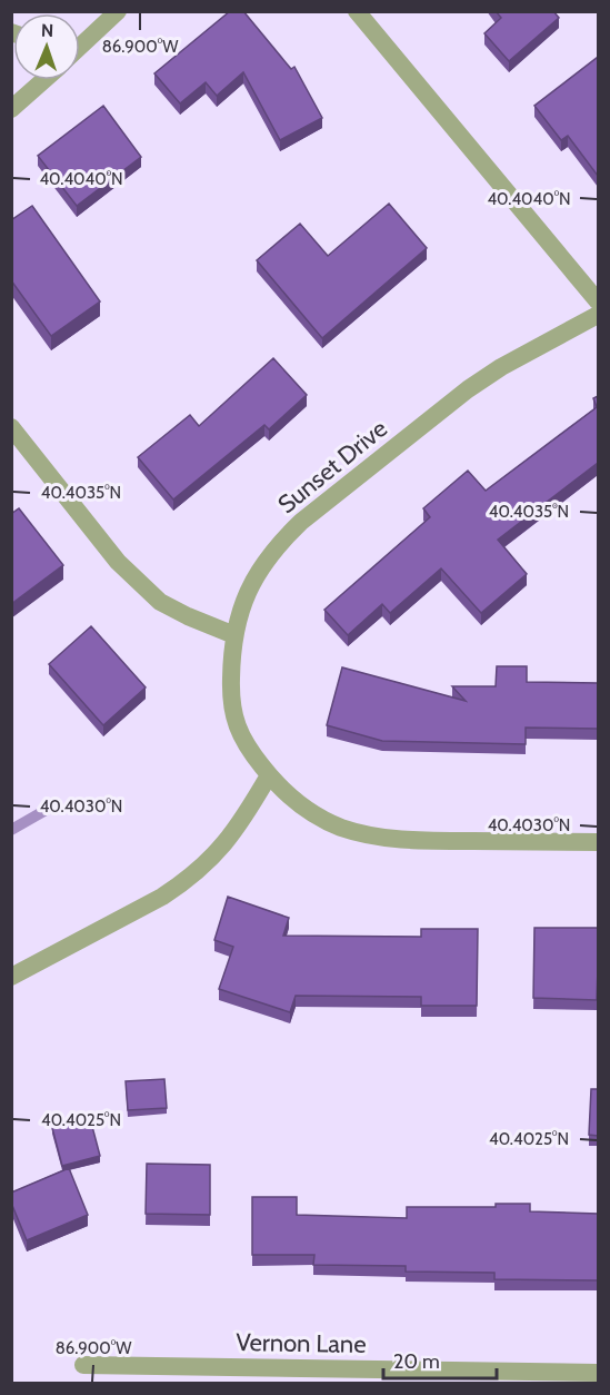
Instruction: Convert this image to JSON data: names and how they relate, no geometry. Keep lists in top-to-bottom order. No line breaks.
{"streets":{"street":["Sunset Drive","Vernon Lane"]},"scale_bar":"20 m","north":"top","coordinates":["86.900°W","40.4040°N","40.4035°N","40.4030°N","40.4025°N"]}
